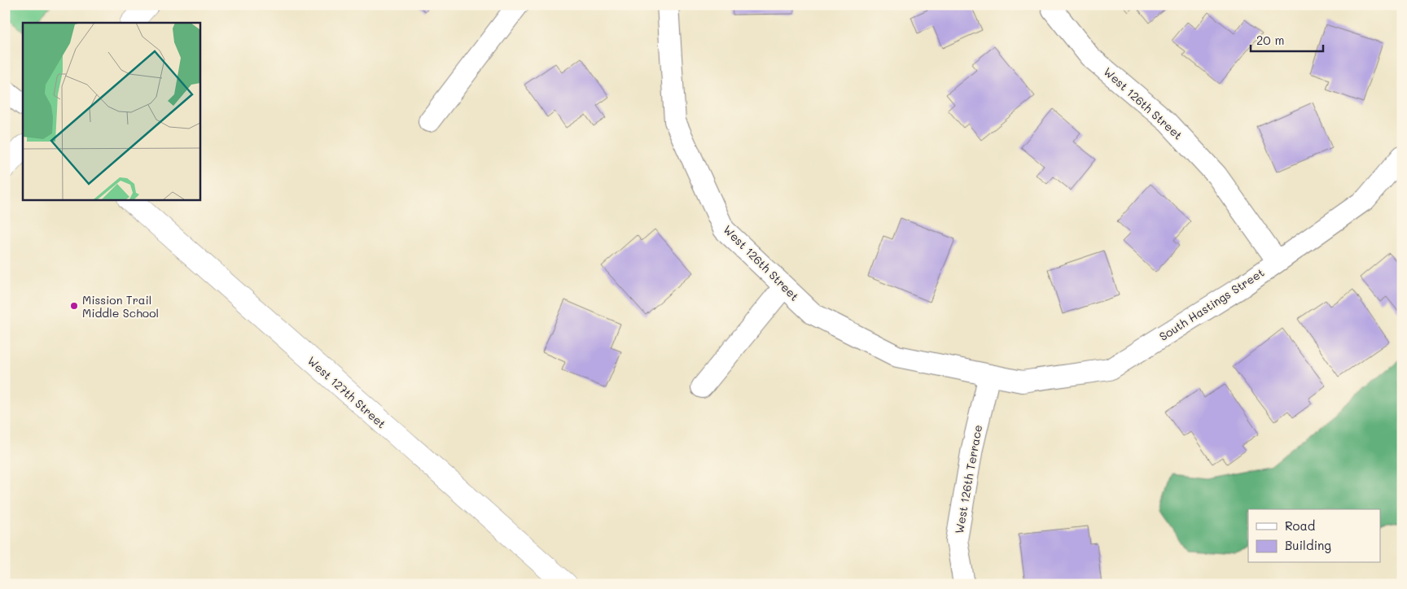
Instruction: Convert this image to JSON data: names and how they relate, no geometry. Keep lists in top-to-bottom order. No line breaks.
{"streets":{"street":["West 126th Street","South Hastings Street","West 127th Street","West 126th Terrace"]},"crossings":[["West 126th Street","South Hastings Street"],["West 126th Street","West 126th Terrace"],["South Hastings Street","West 126th Terrace"]],"places":["Mission Trail Middle School"],"legend":["Road","Building"],"scale_bar":"20 m"}
